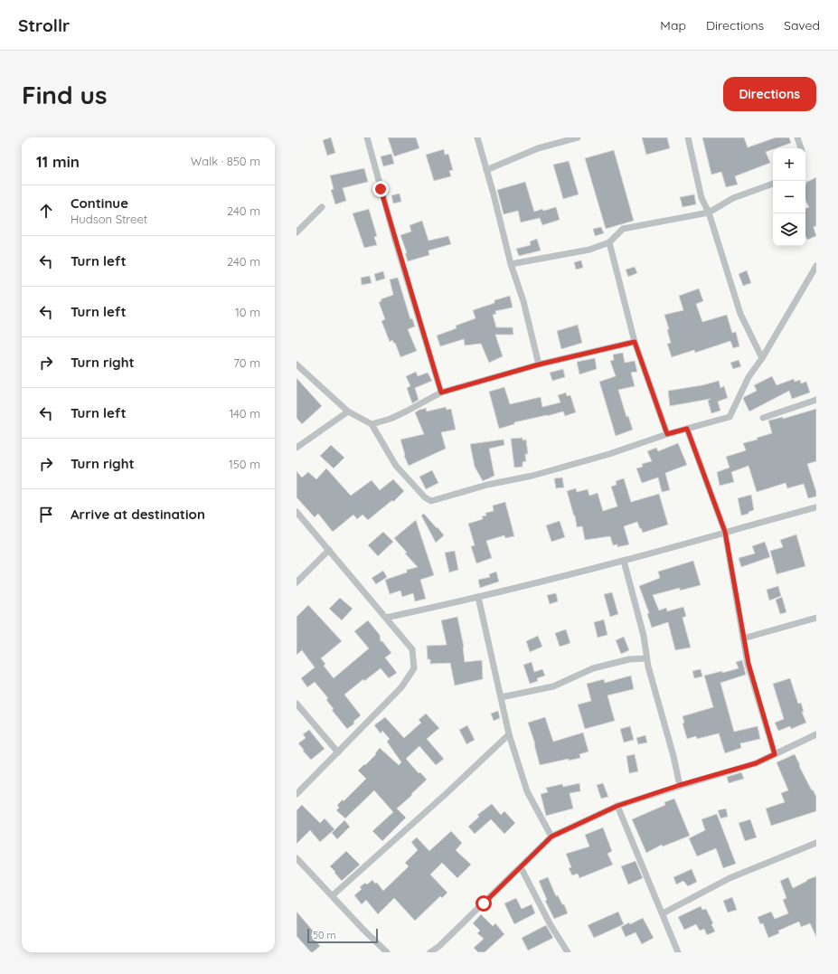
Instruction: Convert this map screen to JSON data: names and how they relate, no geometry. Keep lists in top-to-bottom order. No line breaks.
{"scale_bar":"50 m","page":{"header":"Strollr","nav":["Map","Directions","Saved"],"buttons":"Directions","title":"Find us","heading":["11 min","Walk · 850 m"],"map_buttons":["+","−"],"list":[["Continue","Hudson Street","240 m"],["Turn left","240 m"],["Turn left","10 m"],["Turn right","70 m"],["Turn left","140 m"],["Turn right","150 m"],"Arrive at destination"],"scale":"50 m"}}
